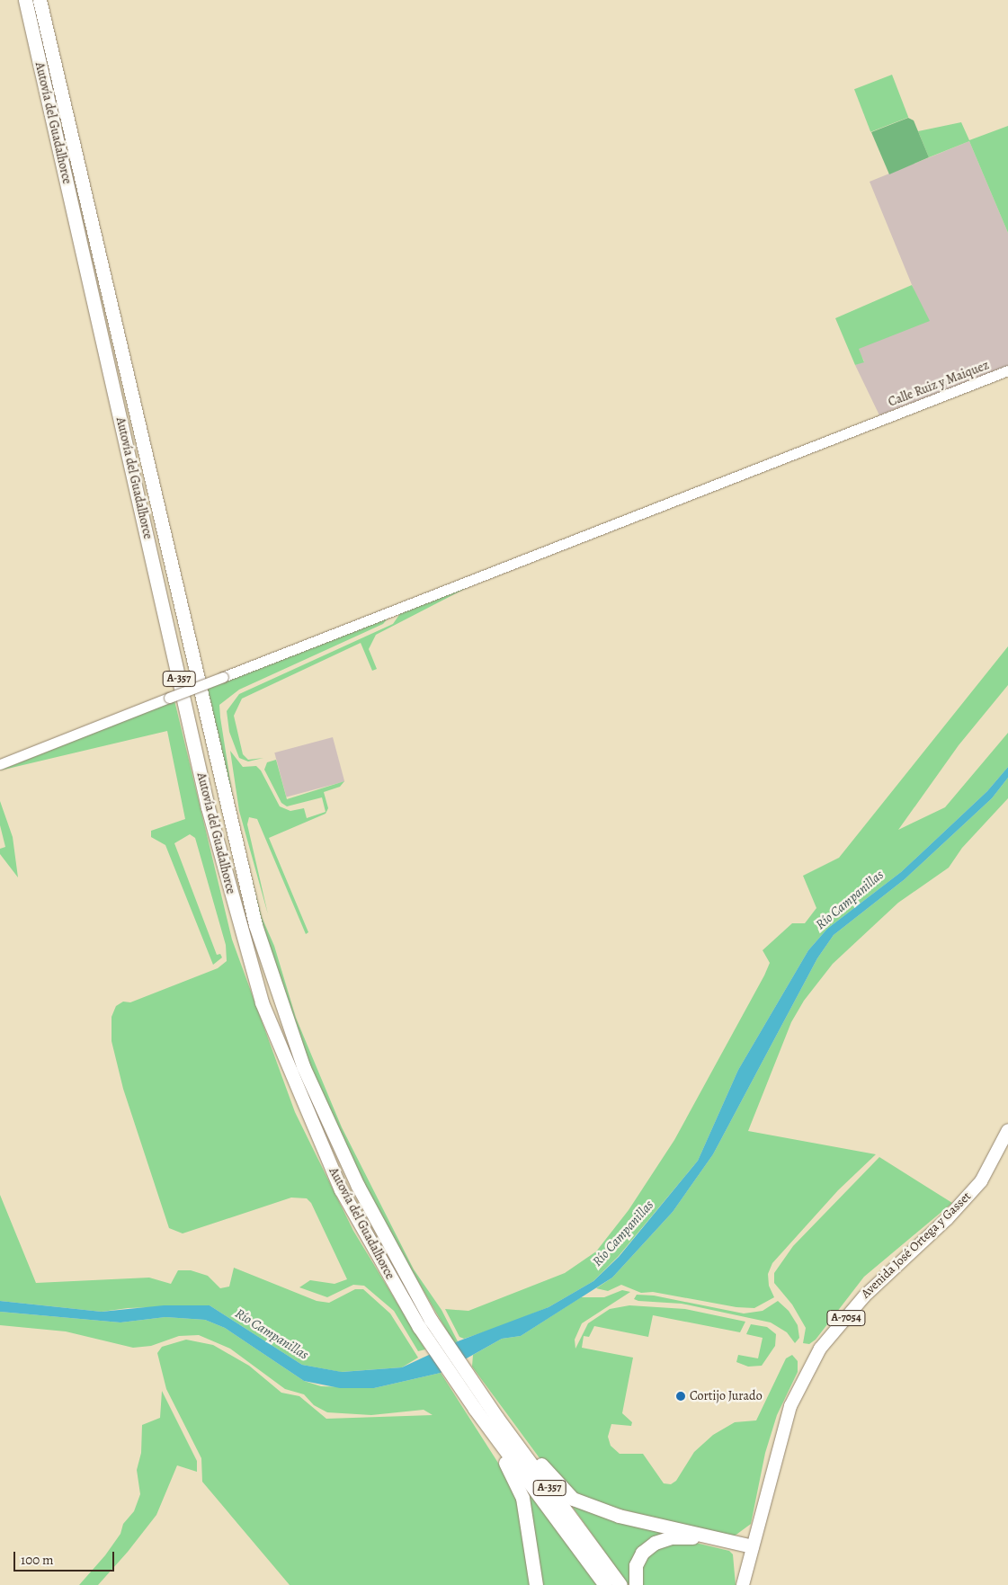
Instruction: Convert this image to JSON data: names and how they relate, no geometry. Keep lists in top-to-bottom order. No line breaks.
{"streets":{"highway":["Autovía del Guadalhorce","A-357"],"main road":["Avenida José Ortega y Gasset","A-7054"],"street":["Calle Ruiz y Maiquez"]},"water":["Río Campanillas"],"places":["Cortijo Jurado"],"scale_bar":"100 m"}
